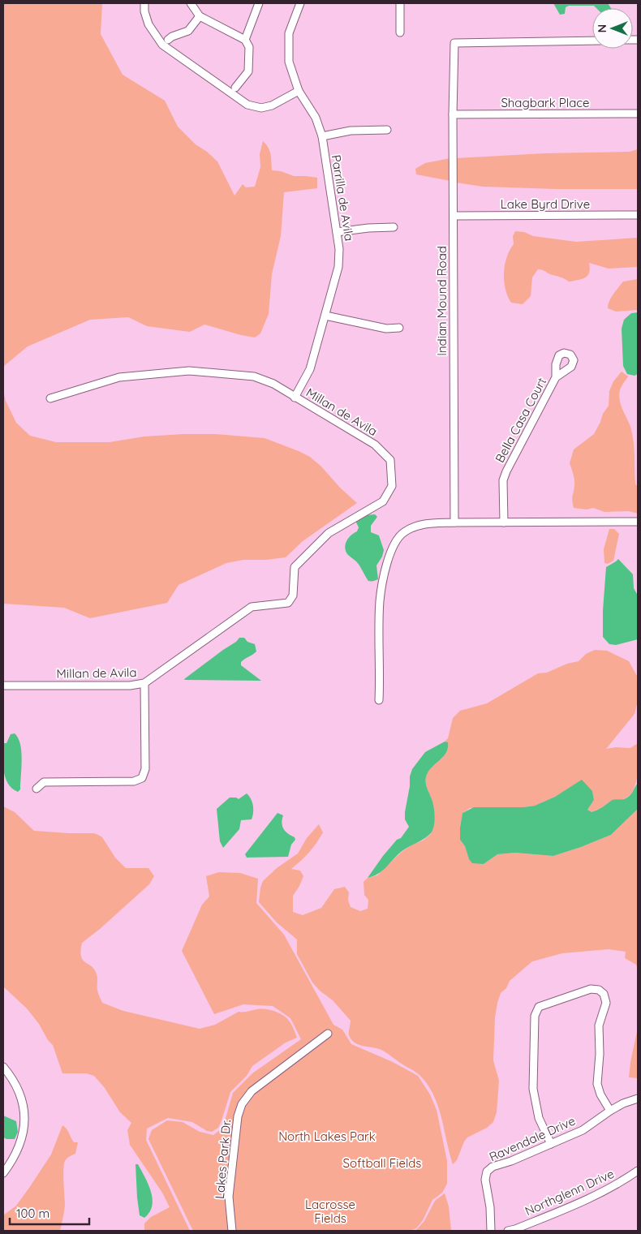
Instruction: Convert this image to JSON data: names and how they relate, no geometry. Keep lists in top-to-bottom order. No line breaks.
{"streets":{"street":["Shagbark Place","Parrilla de Avila","Lake Byrd Drive","Indian Mound Road","Millan de Avila","Bella Casa Court","Ravendale Drive","Lakes Park Dr.","Northglenn Drive"]},"crossings":[["Shagbark Place","Indian Mound Road"],["Parrilla de Avila","Millan de Avila"],["Lake Byrd Drive","Indian Mound Road"]],"parks":["North Lakes Park","Softball Fields","Lacrosse Fields"],"scale_bar":"100 m","north":"left"}
